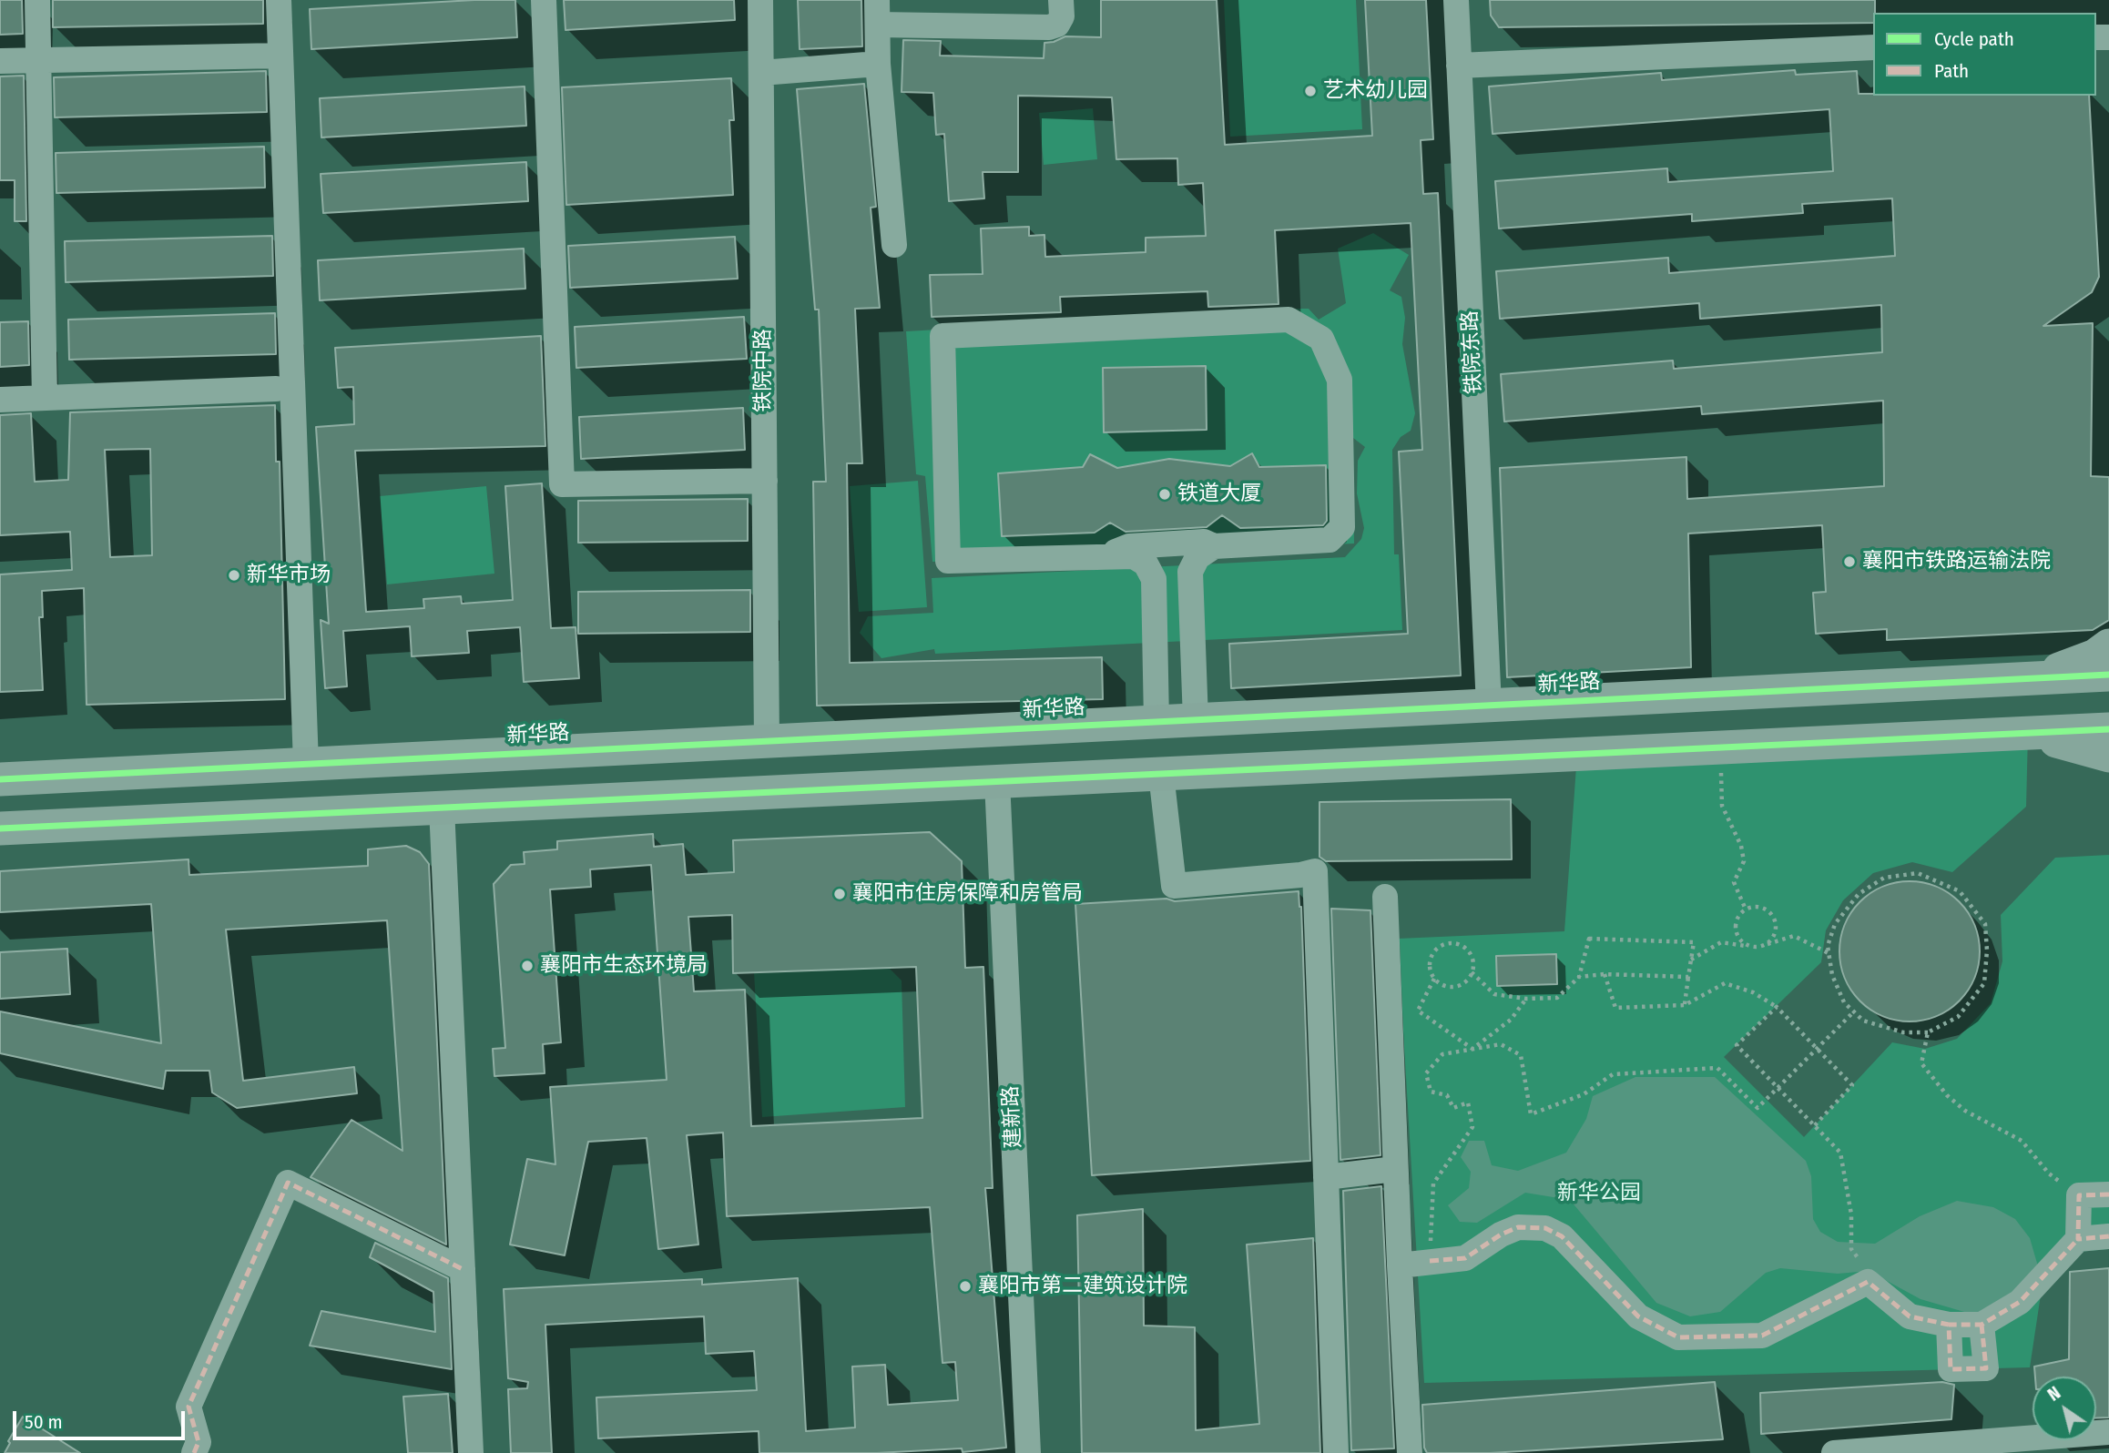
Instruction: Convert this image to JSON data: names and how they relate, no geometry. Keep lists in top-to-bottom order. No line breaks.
{"streets":{"main road":["新华路"],"street":["铁院东路","铁院中路","建新路"]},"crossings":[["铁院东路","新华路"],["铁院中路","新华路"]],"parks":["新华公园"],"places":["艺术幼儿园","铁道大厦","襄阳市铁路运输法院","新华市场","襄阳市住房保障和房管局","襄阳市生态环境局","襄阳市第二建筑设计院"],"legend":["Cycle path","Path"],"scale_bar":"50 m","north":"top left"}
